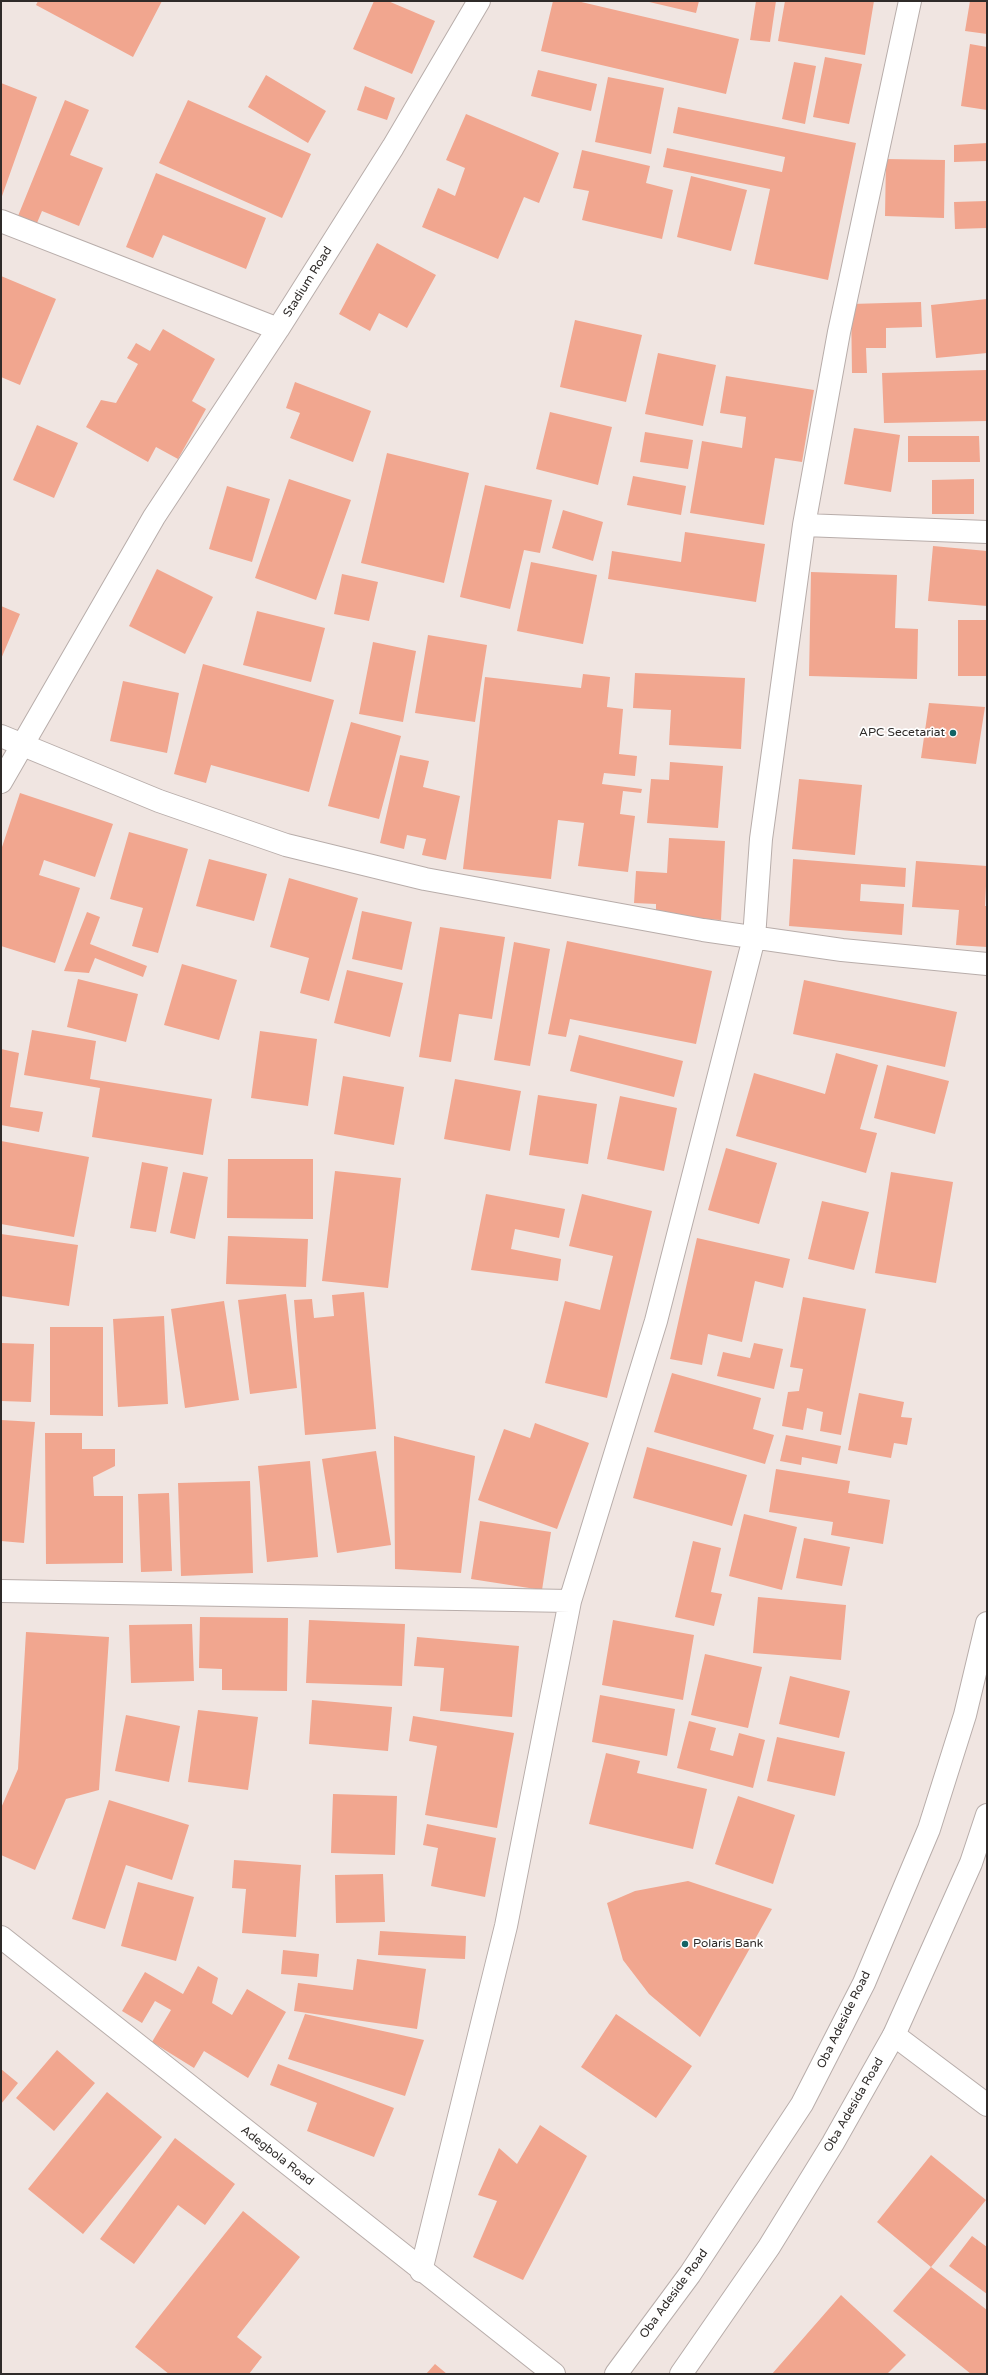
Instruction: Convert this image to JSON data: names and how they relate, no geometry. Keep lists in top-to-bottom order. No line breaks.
{"streets":{"street":["Stadium Road","Oba Adeside Road","Oba Adesida Road","Adegbola Road"]},"places":["APC Secetariat","Polaris Bank"]}
